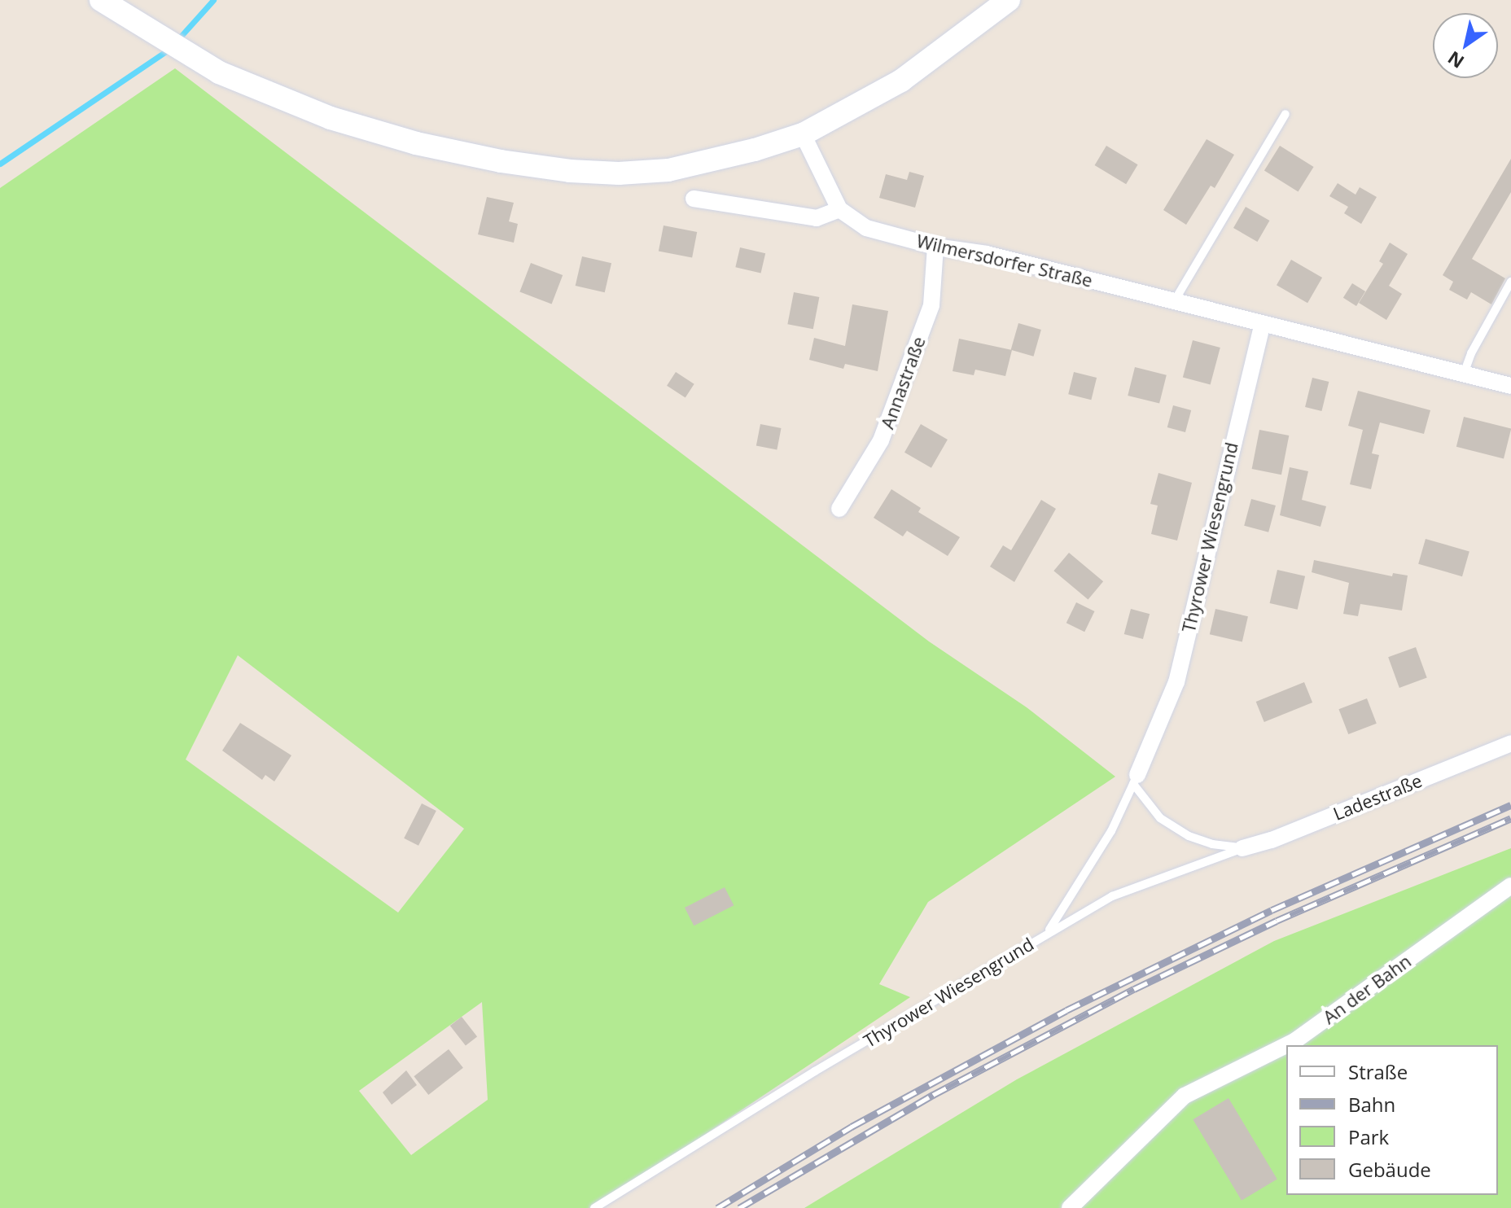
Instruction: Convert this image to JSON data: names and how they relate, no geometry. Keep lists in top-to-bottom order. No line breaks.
{"streets":{"street":["Wilmersdorfer Straße","Annastraße","Thyrower Wiesengrund","Ladestraße","An der Bahn"]},"crossings":[["Wilmersdorfer Straße","Annastraße"],["Wilmersdorfer Straße","Thyrower Wiesengrund"]],"legend":["Straße","Bahn","Park","Gebäude"],"north":"bottom left"}
